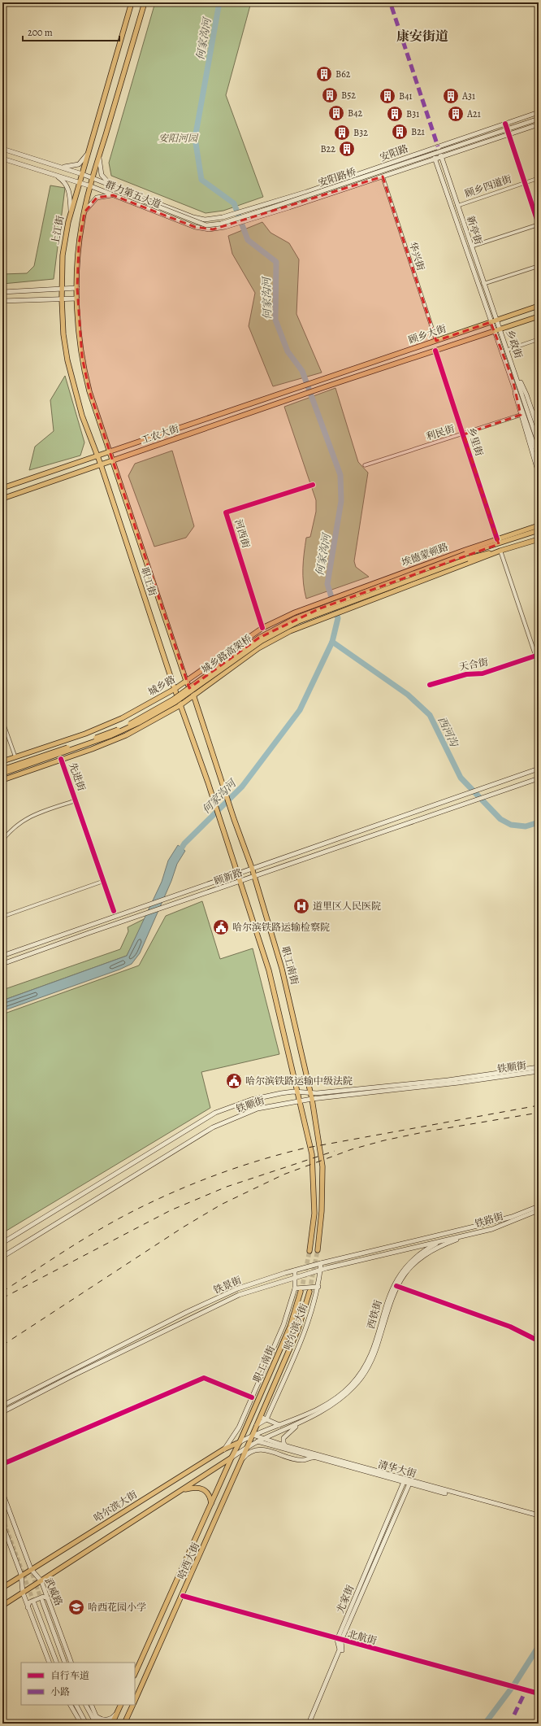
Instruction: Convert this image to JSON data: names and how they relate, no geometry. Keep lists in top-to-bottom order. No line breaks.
{"streets":{"main road":["安阳路","安阳路桥","群力第五大道","上江街","新亭街","顾乡大街","乡政街","工农大街","埃德蒙顿路","职工街","城乡路高架桥","城乡路","顾新路","职工南街","铁顺街","铁路街","铁景街","西铁街","哈尔滨大街","清华大街","哈西大街","武威路","尤家街"],"street":["顾乡四道街","华兴街","利民街","乡里街","河西街","天合街","先进街","北航街"]},"crossings":[["安阳路","群力第五大道"],["安阳路","新亭街"],["安阳路","华兴街"],["安阳路","乡政街"],["安阳路桥","群力第五大道"],["顾乡四道街","新亭街"],["群力第五大道","上江街"],["上江街","工农大街"],["上江街","职工街"],["新亭街","顾乡大街"],["新亭街","乡政街"],["华兴街","顾乡大街"],["顾乡大街","乡政街"],["顾乡大街","工农大街"],["顾乡大街","乡里街"],["乡政街","利民街"],["利民街","乡里街"],["工农大街","职工街"],["乡里街","埃德蒙顿路"],["河西街","城乡路"],["埃德蒙顿路","城乡路"],["职工街","城乡路"],["职工街","职工南街"],["顾新路","职工南街"],["职工南街","铁顺街"],["职工南街","哈尔滨大街"],["职工南街","哈西大街"],["铁路街","铁景街"],["铁路街","西铁街"],["铁景街","西铁街"],["铁景街","哈尔滨大街"],["哈尔滨大街","哈西大街"],["哈尔滨大街","武威路"],["清华大街","哈西大街"],["清华大街","尤家街"],["哈西大街","北航街"],["尤家街","北航街"]],"districts":["康安街道"],"water":["何家沟河","西河沟"],"parks":["安阳河园"],"places":{"building":["B62","B52","B41","A31","B42","B31","A21","B21","B32","B22"],"hospital":["道里区人民医院"],"public building":["哈尔滨铁路运输检察院","哈尔滨铁路运输中级法院"],"school or university":["哈西花园小学"]},"legend":["自行车道","小路"],"scale_bar":"200 m"}
